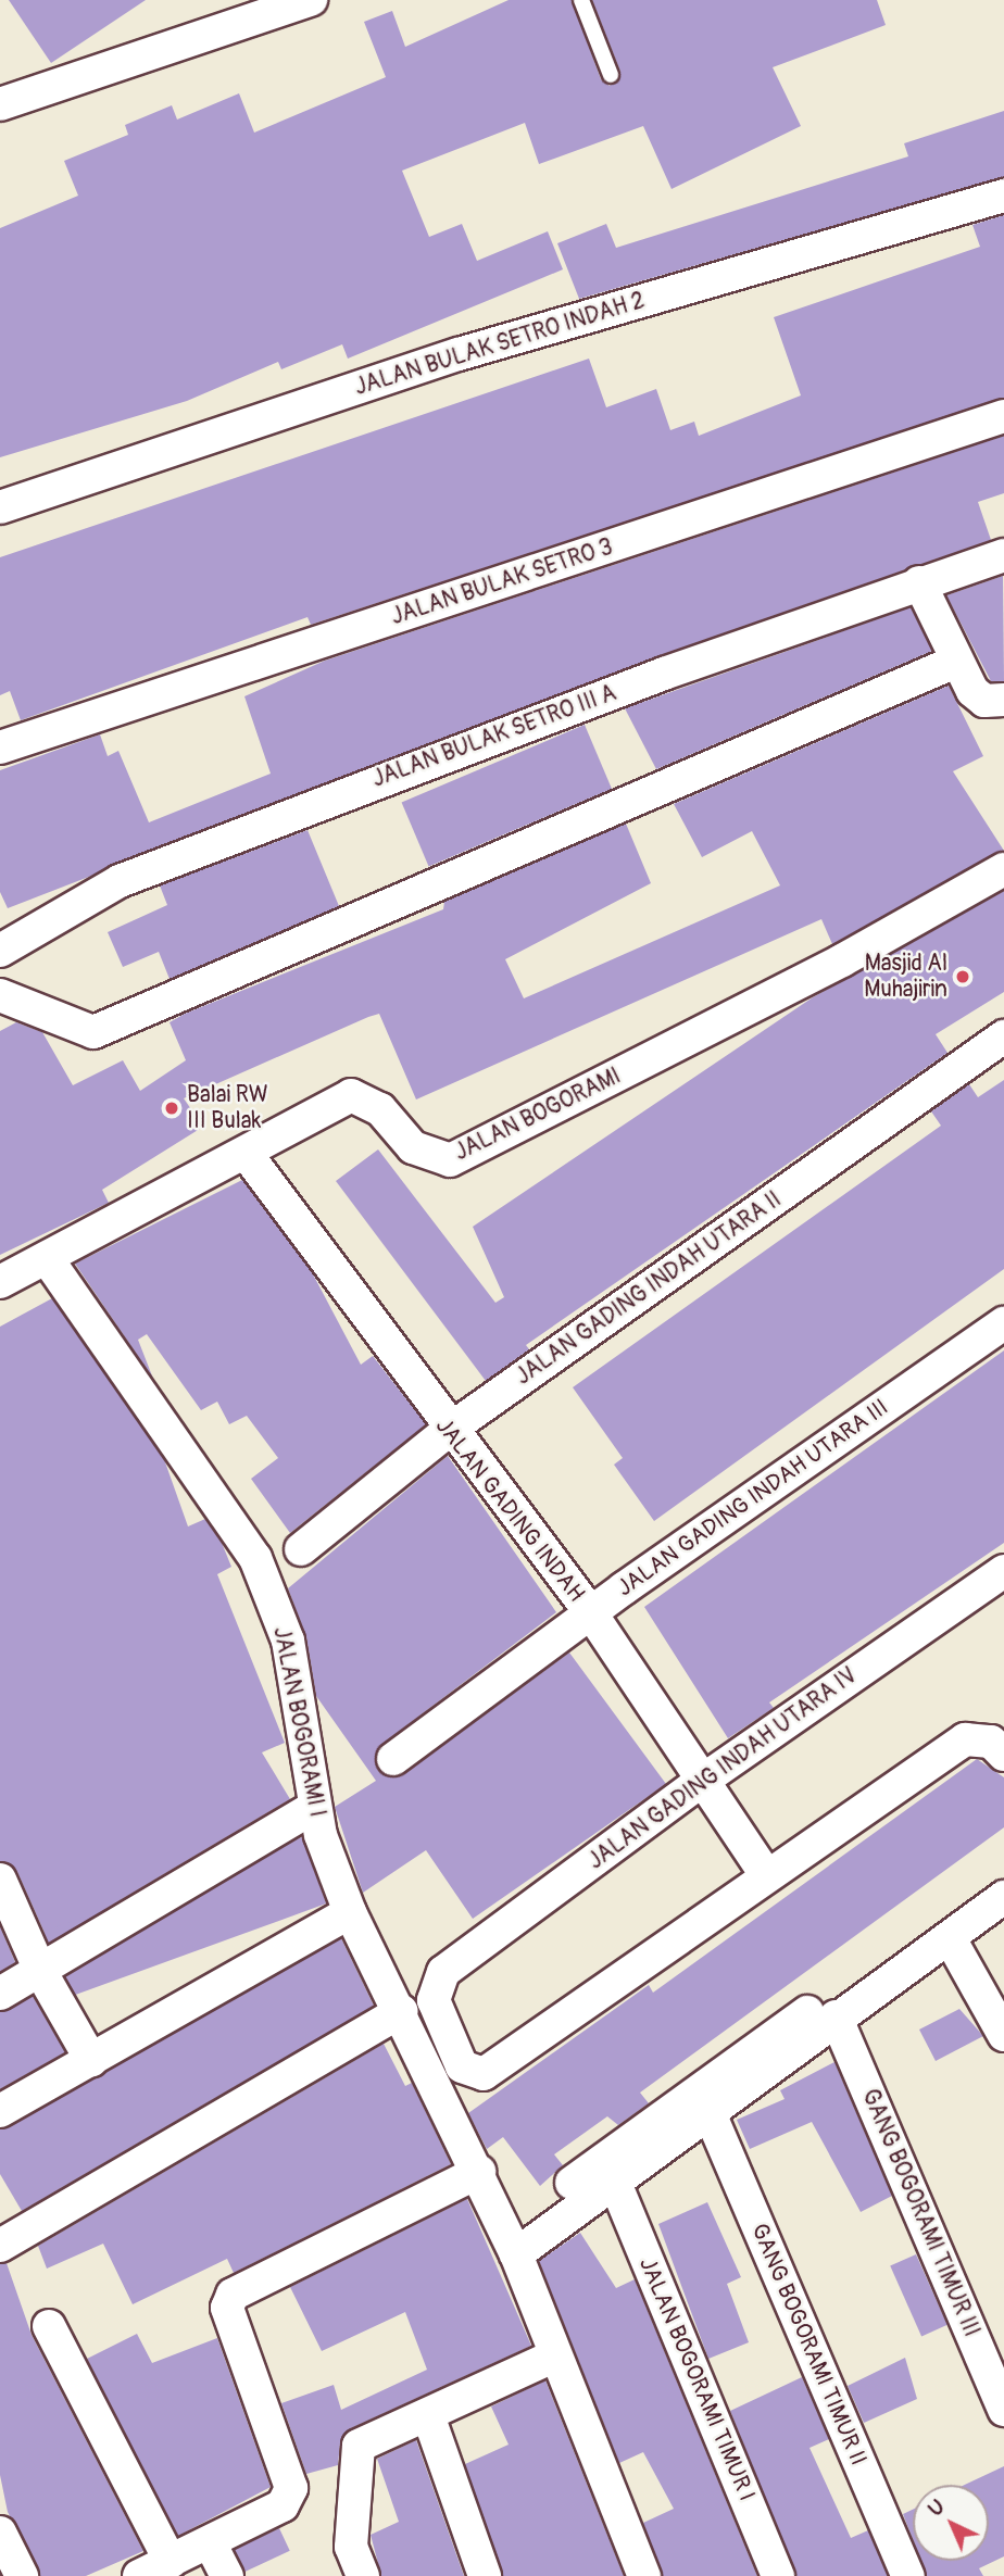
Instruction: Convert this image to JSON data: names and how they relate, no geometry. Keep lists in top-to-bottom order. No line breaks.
{"streets":{"street":["JALAN BULAK SETRO INDAH 2","JALAN BULAK SETRO 3","JALAN BULAK SETRO III A","JALAN BOGORAMI","JALAN GADING INDAH UTARA II","JALAN GADING INDAH UTARA III","JALAN GADING INDAH","JALAN BOGORAMI I","JALAN GADING INDAH UTARA IV","GANG BOGORAMI TIMUR III","GANG BOGORAMI TIMUR II","JALAN BOGORAMI TIMUR I"]},"crossings":[["JALAN BOGORAMI","JALAN GADING INDAH"],["JALAN BOGORAMI","JALAN BOGORAMI I"],["JALAN GADING INDAH UTARA II","JALAN GADING INDAH"],["JALAN GADING INDAH UTARA III","JALAN GADING INDAH"],["JALAN GADING INDAH","JALAN GADING INDAH UTARA IV"]],"places":["Masjid Al Muhajirin","Balai RW III Bulak"],"north":"top left"}
